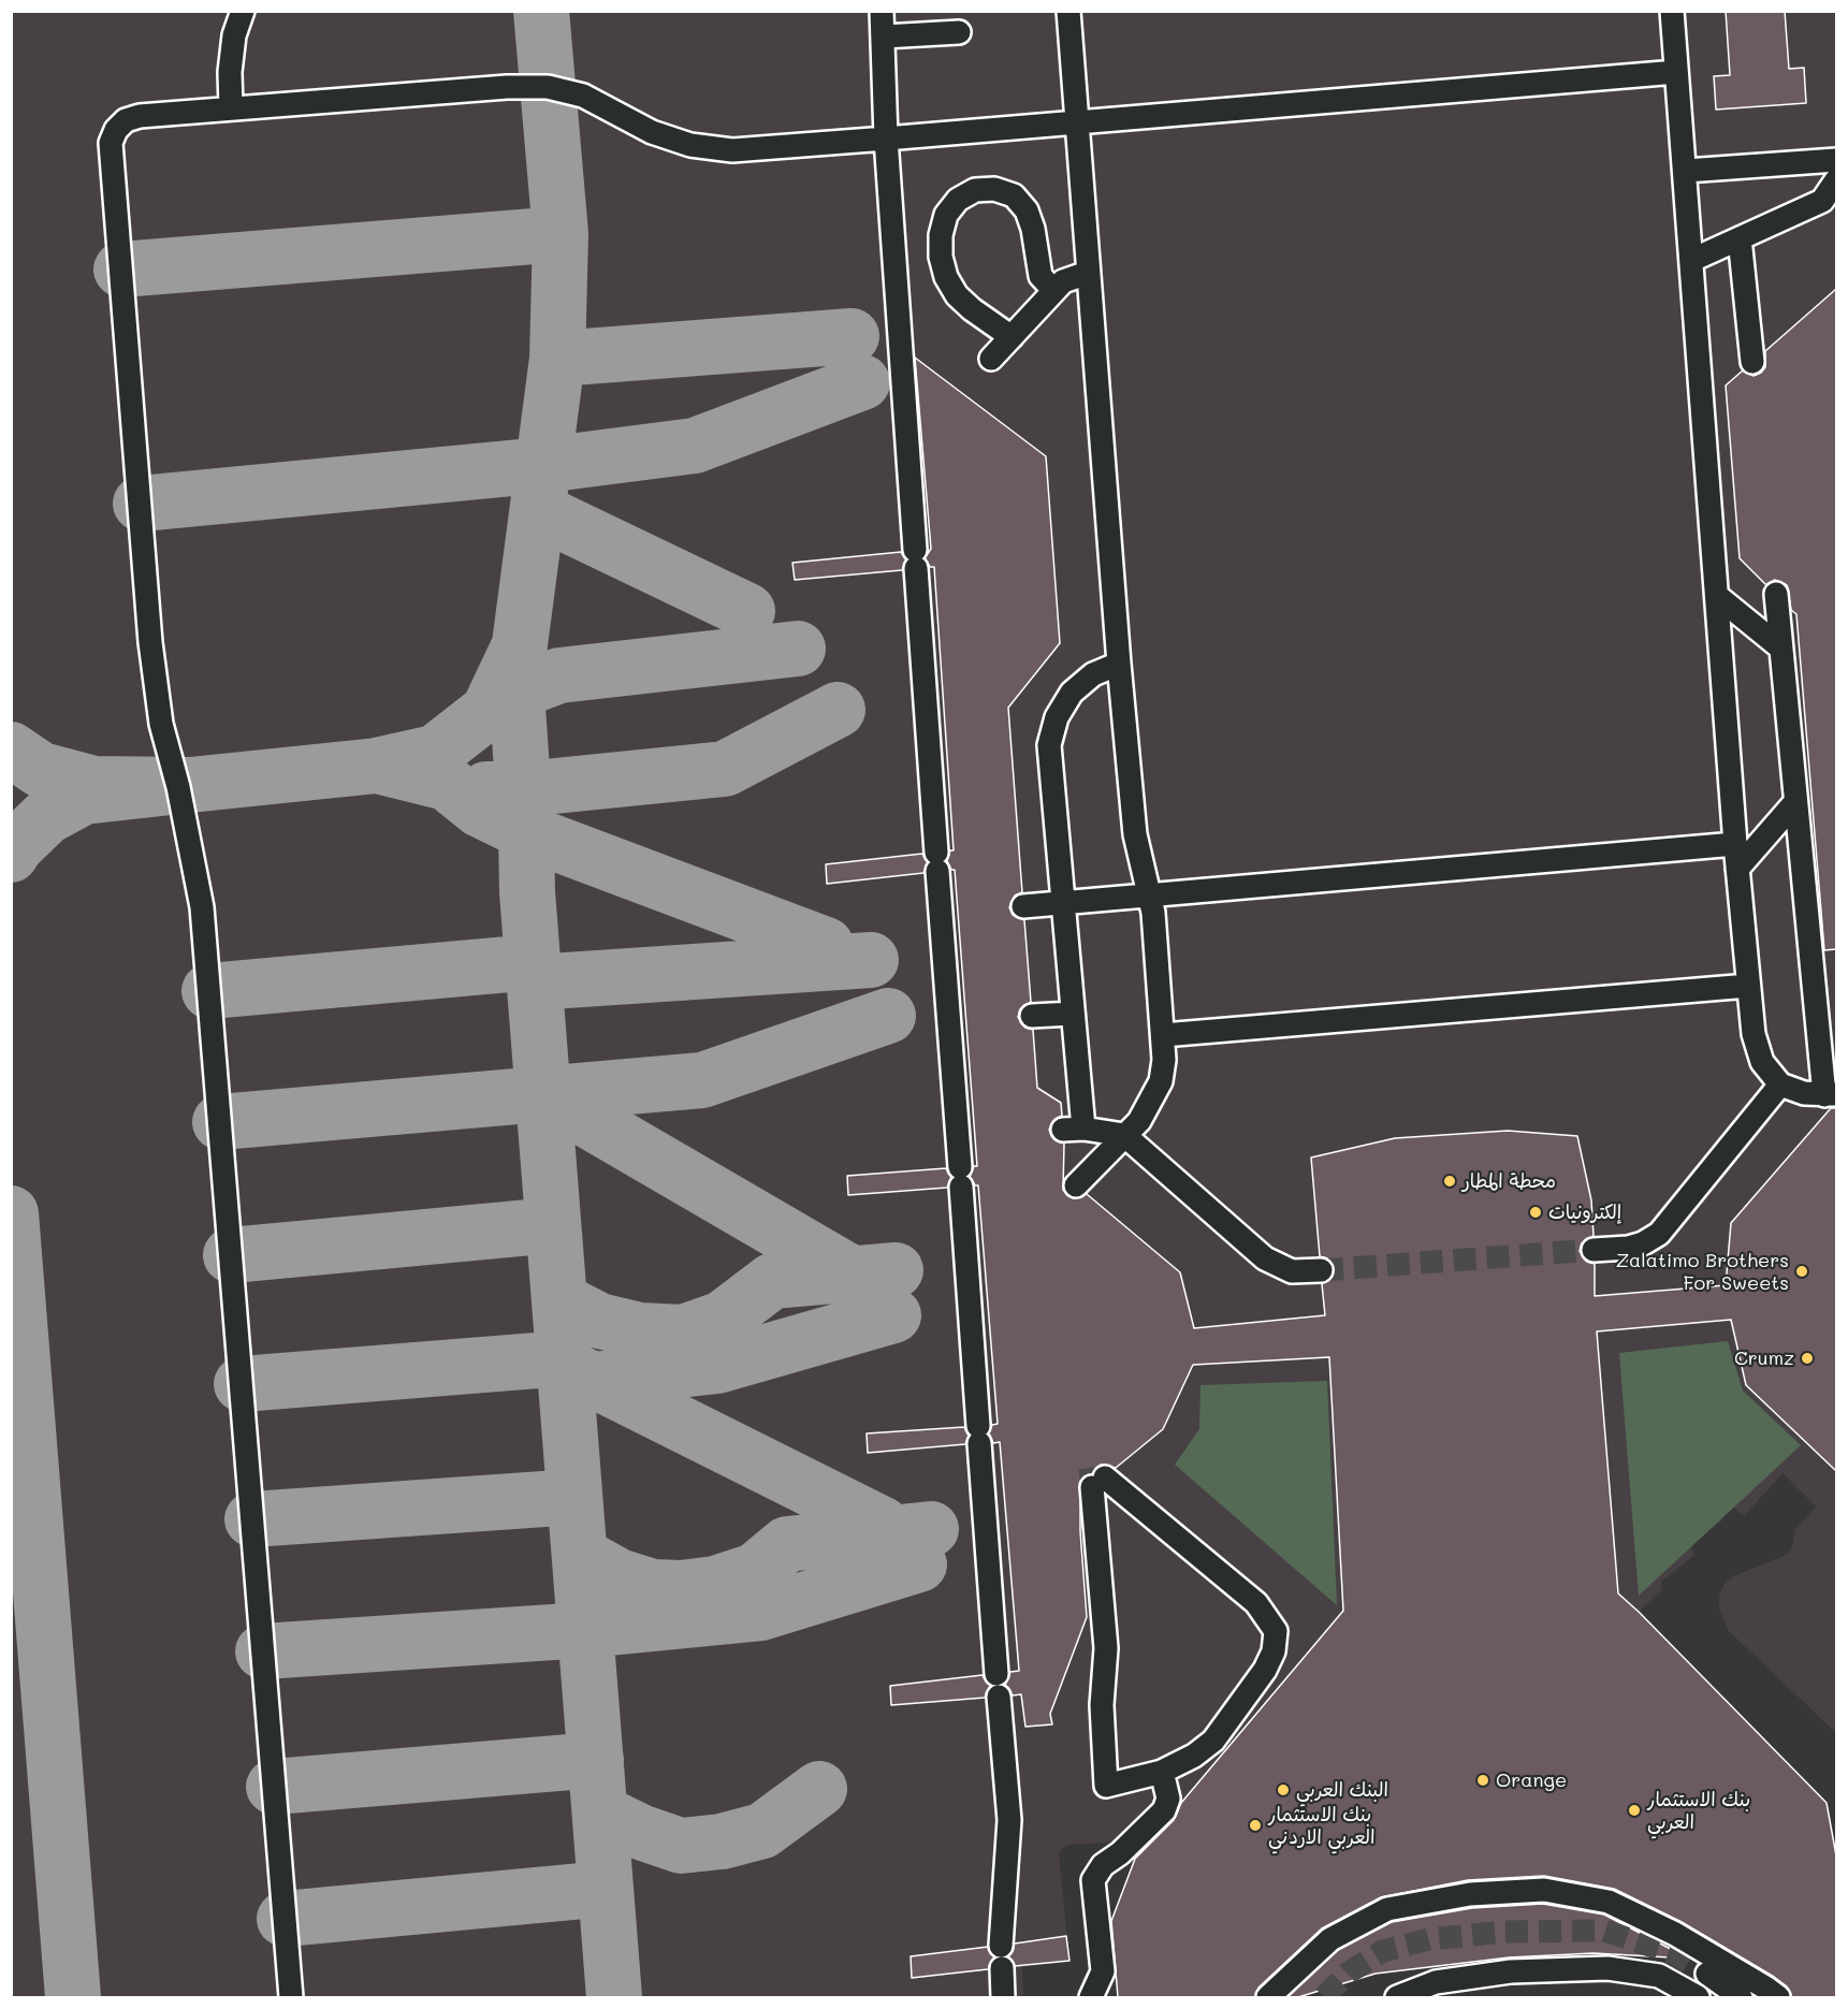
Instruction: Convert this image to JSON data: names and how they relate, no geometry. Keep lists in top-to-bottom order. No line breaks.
{"places":["محطة المطار","إلكترونيات","Zalatimo Brothers For Sweets","Crumz","Orange","البنك العربي","بنك الاستثمار العربي","بنك الاستثمار العربي الاردني"]}
